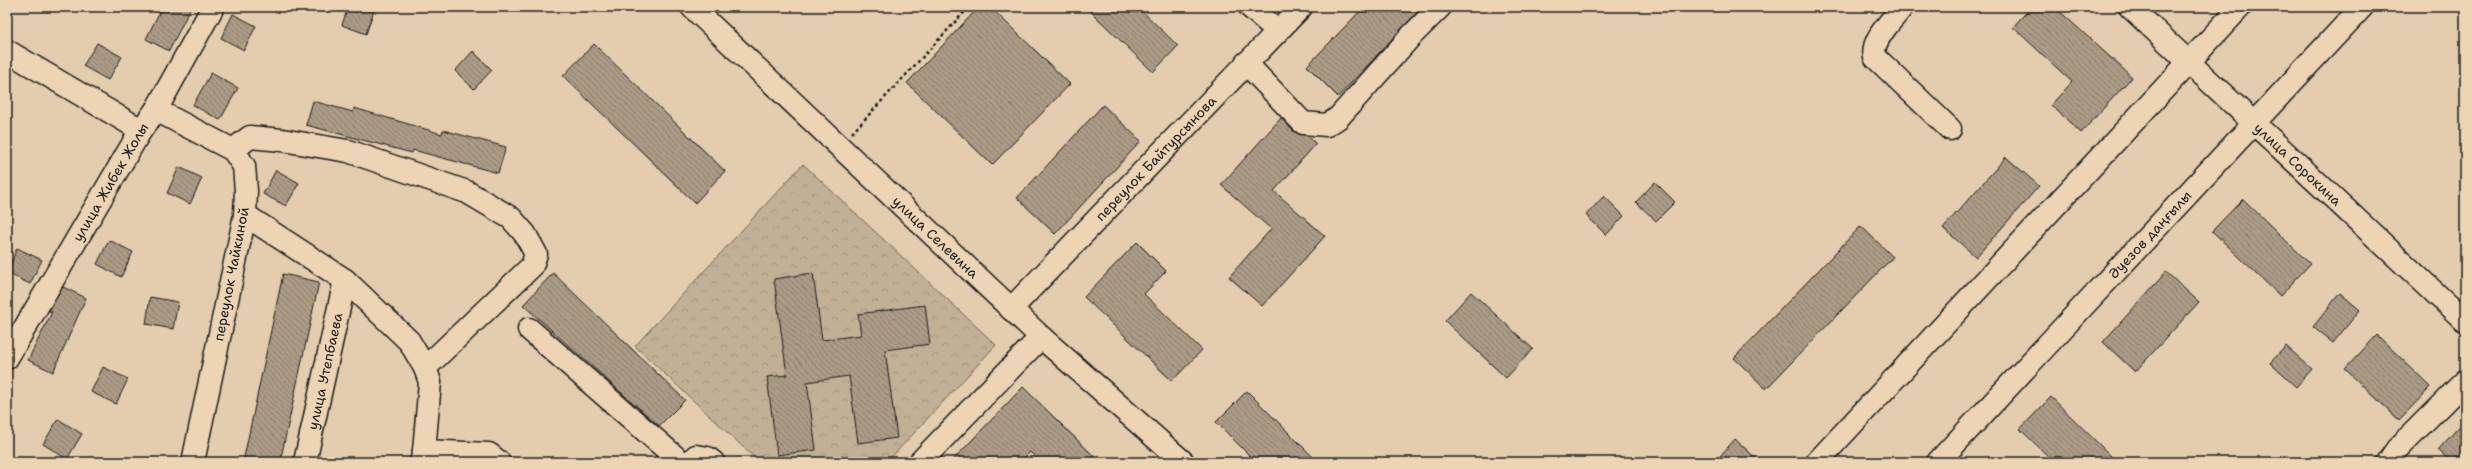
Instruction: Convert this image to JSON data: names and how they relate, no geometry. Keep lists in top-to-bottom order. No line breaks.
{"streets":{"street":["переулок Байтурсынова","улица Сорокина","улица Жибек Жолы","Әуезов даңғылы","улица Селевина","переулок Чайкиной","улица Утепбаева"]},"crossings":[["переулок Байтурсынова","улица Селевина"],["улица Сорокина","Әуезов даңғылы"],["улица Жибек Жолы","переулок Чайкиной"]]}
